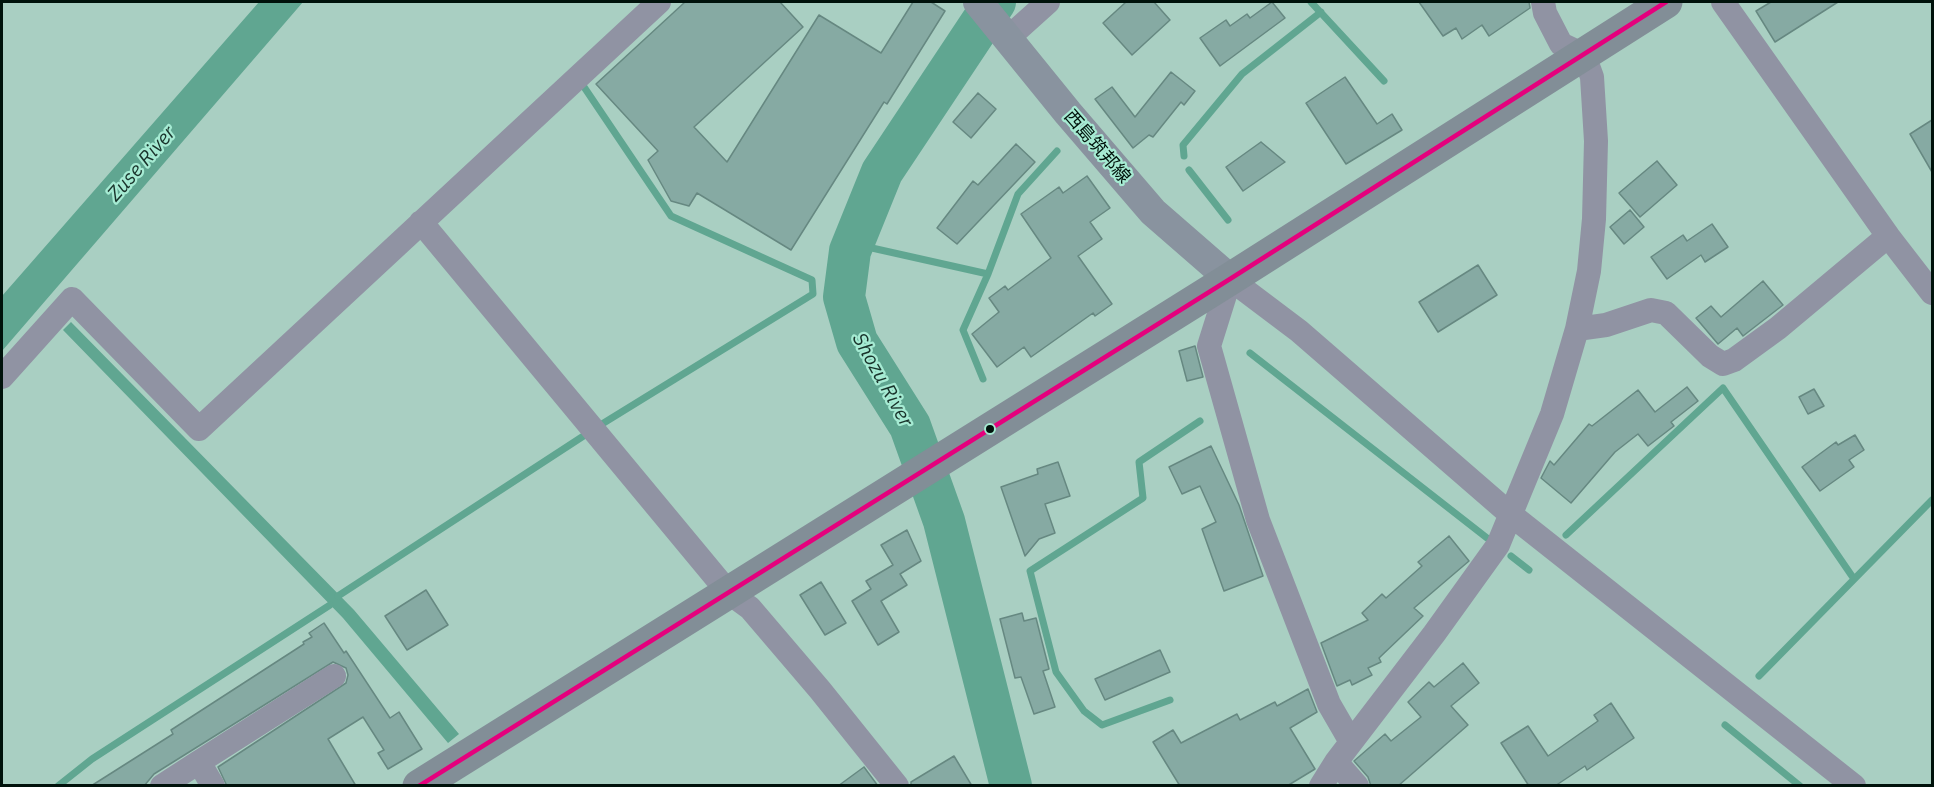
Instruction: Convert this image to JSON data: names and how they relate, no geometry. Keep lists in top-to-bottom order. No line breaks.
{"streets":{"main road":["西島筑邦線"]},"water":["Zuse River","Shozu River"]}
